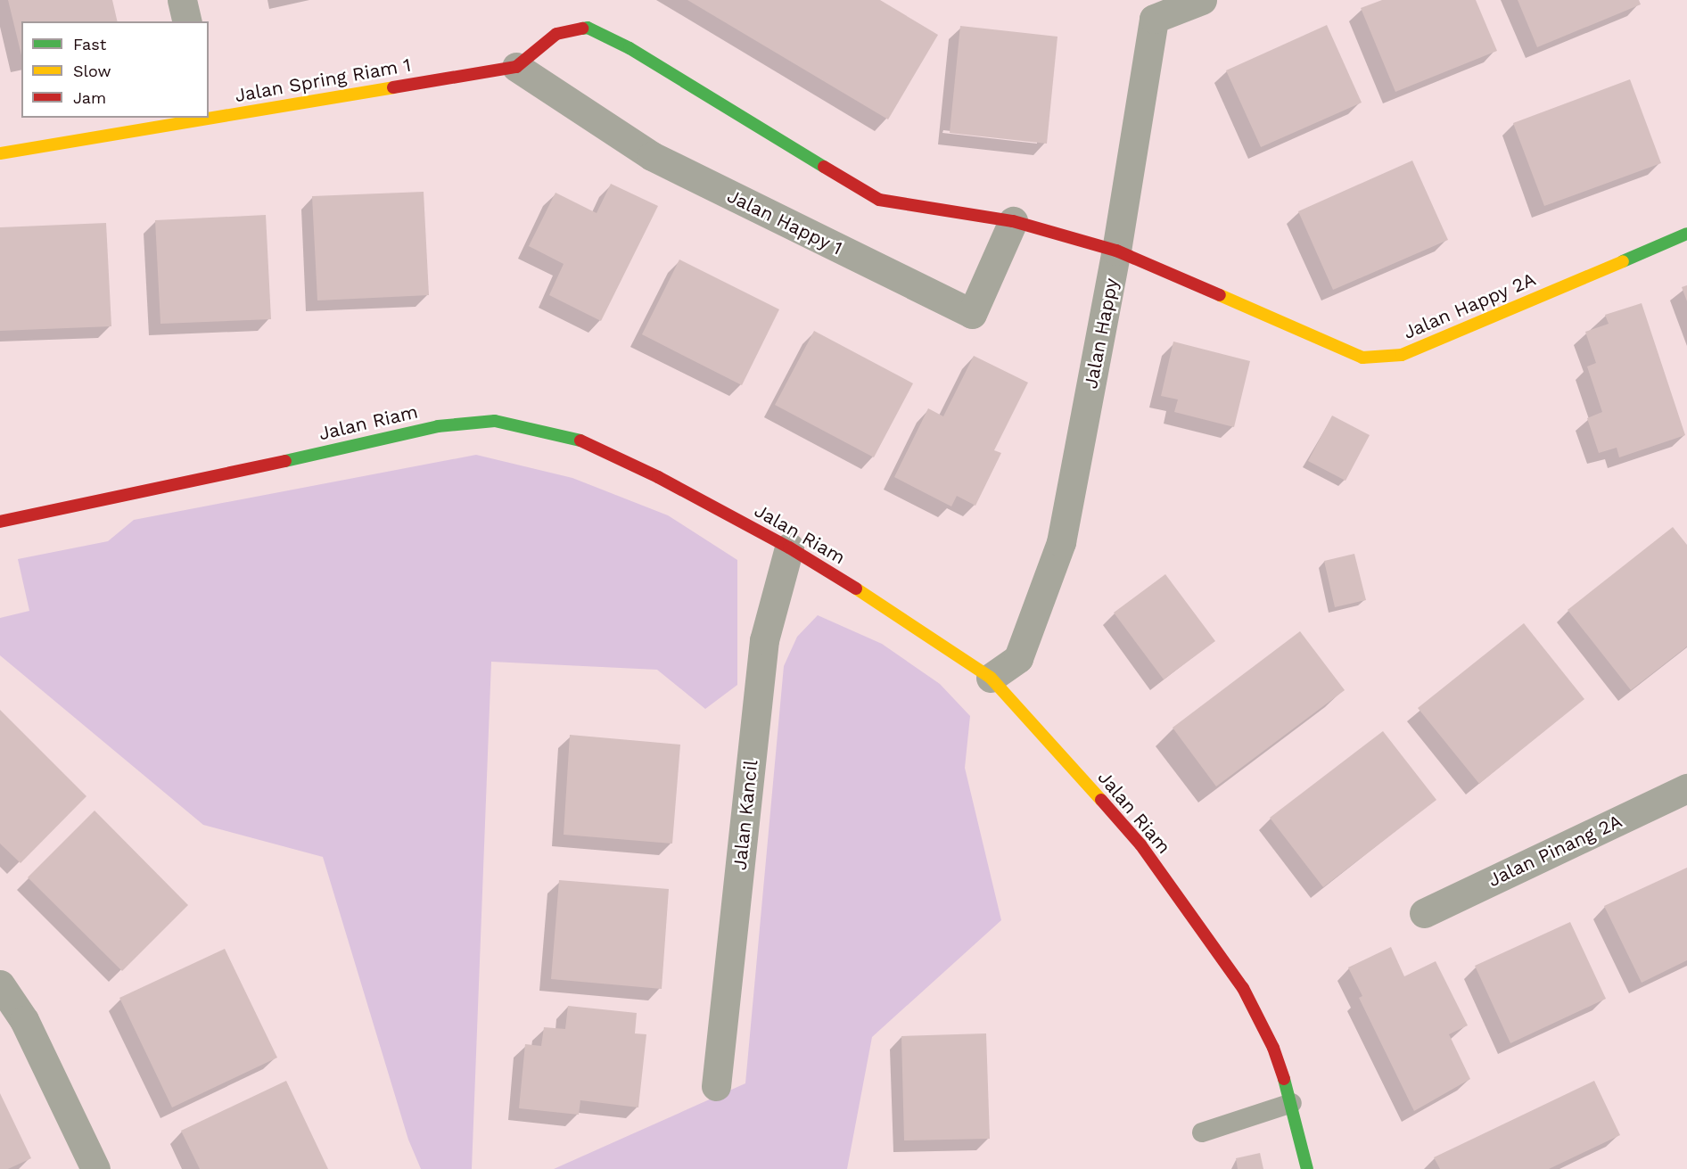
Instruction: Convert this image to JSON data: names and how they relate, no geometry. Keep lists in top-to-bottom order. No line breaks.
{"streets":{"street":["Jalan Spring Riam 1","Jalan Happy 1","Jalan Happy 2A","Jalan Happy","Jalan Riam","Jalan Kancil","Jalan Pinang 2A"]},"crossings":[["Jalan Spring Riam 1","Jalan Happy 1"],["Jalan Happy 2A","Jalan Happy"],["Jalan Happy","Jalan Riam"],["Jalan Riam","Jalan Kancil"]],"legend":["Fast","Slow","Jam"]}
